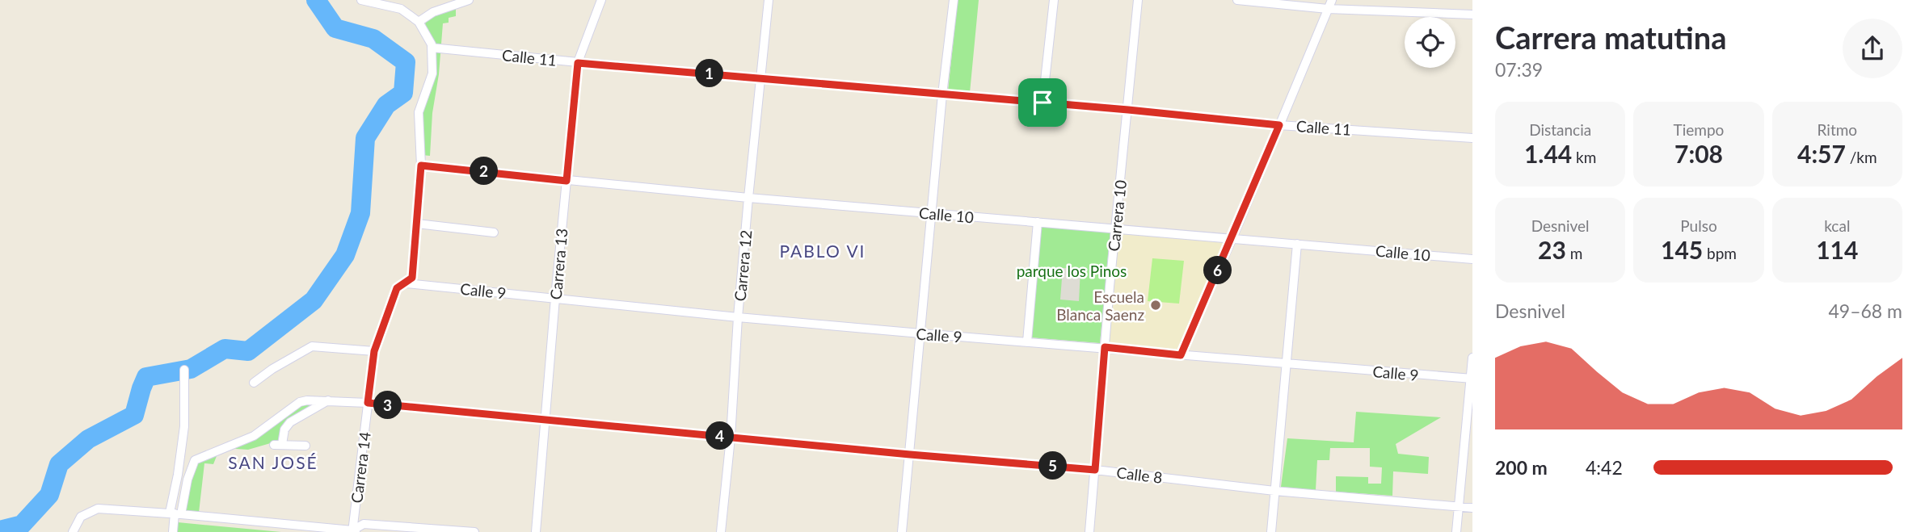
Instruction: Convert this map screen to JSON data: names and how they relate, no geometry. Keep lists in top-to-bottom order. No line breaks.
{"streets":{"street":["Calle 11","Calle 10","Carrera 10","Carrera 13","Carrera 12","Calle 9","Carrera 14","Calle 8"]},"crossings":[["Calle 11","Carrera 10"],["Calle 11","Carrera 13"],["Calle 11","Carrera 12"],["Calle 11","Carrera 14"],["Calle 10","Carrera 10"],["Calle 10","Carrera 13"],["Calle 10","Carrera 12"],["Calle 10","Carrera 14"],["Carrera 10","Calle 9"],["Carrera 10","Calle 8"],["Carrera 13","Calle 9"],["Carrera 13","Calle 8"],["Carrera 12","Calle 9"],["Carrera 12","Calle 8"],["Calle 9","Carrera 14"],["Carrera 14","Calle 8"]],"districts":["PABLO VI","SAN JOSÉ"],"parks":["parque los Pinos"],"places":["Escuela Blanca Saenz"],"page":{"heading":["Carrera matutina","07:39"],"pins":["1","2","6","3","4","5"],"stats":[["Distancia","1.44 km"],["Tiempo","7:08"],["Ritmo","4:57 /km"],["Desnivel","23 m"],["Pulso","145 bpm"],["kcal","114"]],"chart":["Desnivel","49–68 m"],"list":[{"name":"200 m","note":"4:42"}]}}
